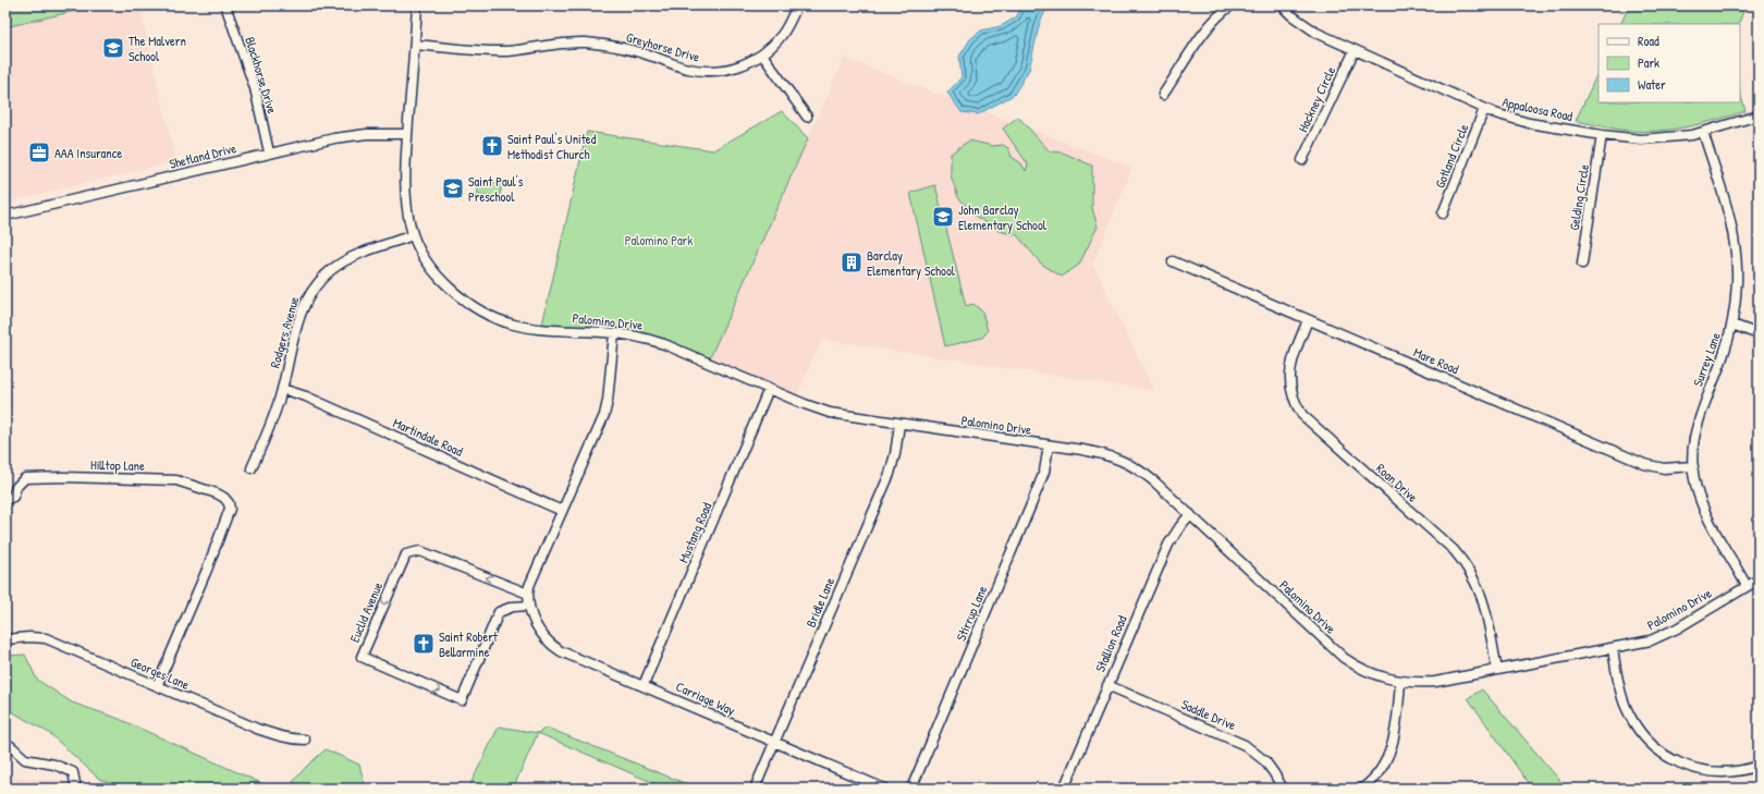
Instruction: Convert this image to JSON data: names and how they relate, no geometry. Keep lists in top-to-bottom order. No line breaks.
{"streets":{"street":["Greyhorse Drive","Blackhorse Drive","Hackney Circle","Appaloosa Road","Shetland Drive","Gotland Circle","Gelding Circle","Palomino Drive","Rodgers Avenue","Surrey Lane","Mare Road","Martindale Road","Hilltop Lane","Roan Drive","Mustang Road","Bridle Lane","Euclid Avenue","Stirrup Lane","Stallion Road","Georges Lane","Carriage Way","Saddle Drive"]},"crossings":[["Greyhorse Drive","Palomino Drive"],["Blackhorse Drive","Shetland Drive"],["Hackney Circle","Appaloosa Road"],["Appaloosa Road","Gotland Circle"],["Appaloosa Road","Gelding Circle"],["Appaloosa Road","Surrey Lane"],["Shetland Drive","Palomino Drive"],["Palomino Drive","Rodgers Avenue"],["Palomino Drive","Surrey Lane"],["Palomino Drive","Roan Drive"],["Palomino Drive","Mustang Road"],["Palomino Drive","Bridle Lane"],["Palomino Drive","Stirrup Lane"],["Palomino Drive","Stallion Road"],["Rodgers Avenue","Martindale Road"],["Surrey Lane","Mare Road"],["Mare Road","Roan Drive"],["Hilltop Lane","Georges Lane"],["Mustang Road","Carriage Way"],["Bridle Lane","Carriage Way"],["Euclid Avenue","Carriage Way"],["Stallion Road","Saddle Drive"]],"parks":["Palomino Park"],"places":{"school or university":["The Malvern School","Saint Paul's Preschool","John Barclay Elementary School"],"church":["Saint Paul's United Methodist Church","Saint Robert Bellarmine"],"office":["AAA Insurance"],"building":["Barclay Elementary School"]},"legend":["Road","Park","Water"]}
